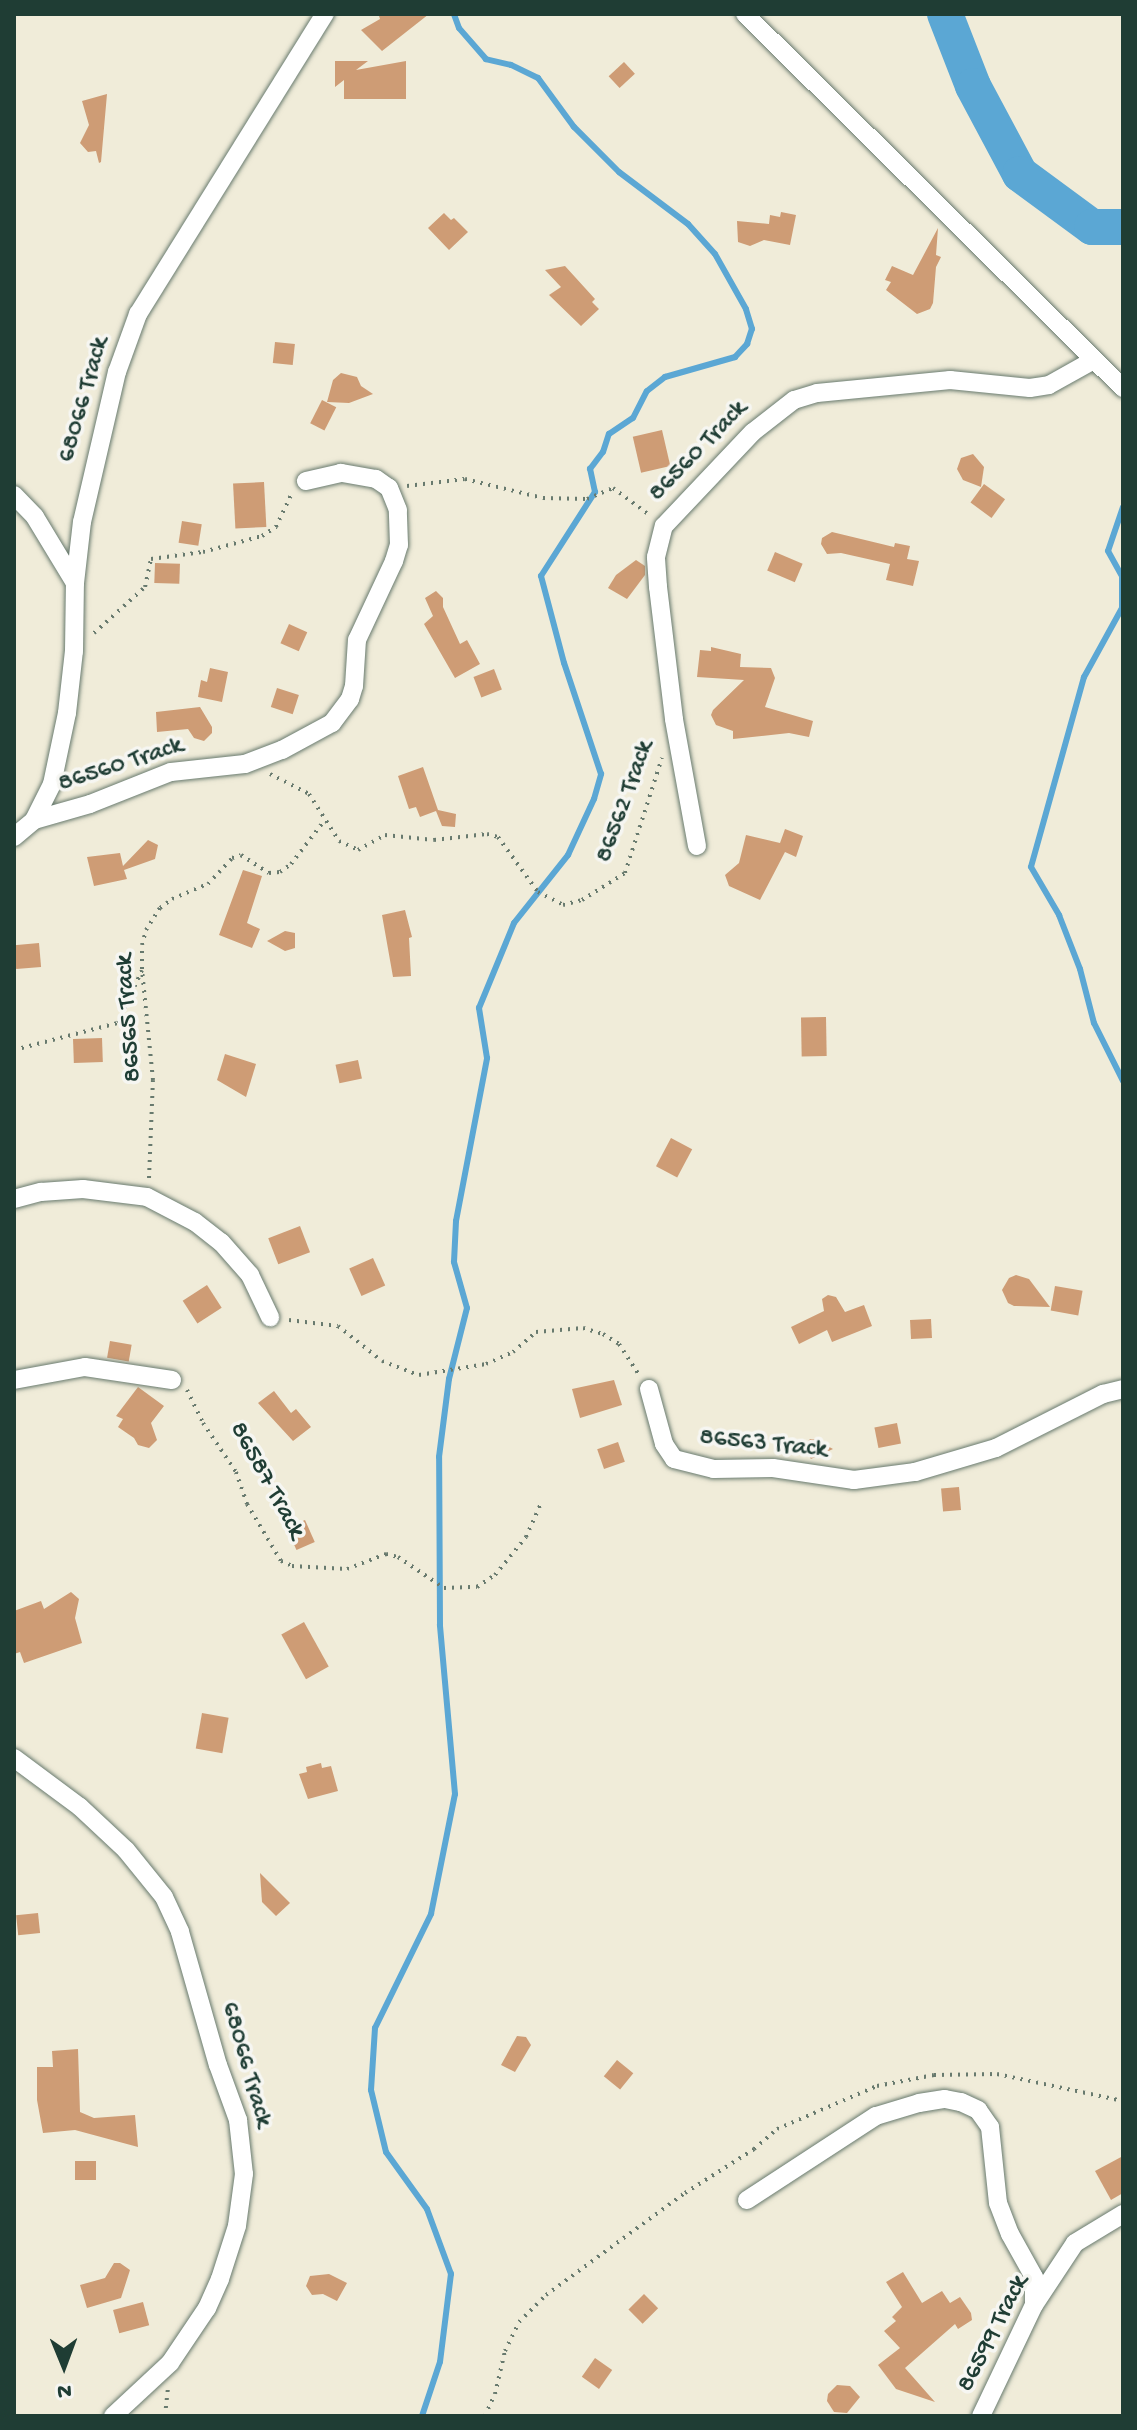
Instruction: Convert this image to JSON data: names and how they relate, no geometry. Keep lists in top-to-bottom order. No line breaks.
{"streets":{"street":["68066 Track","86560 Track","86563 Track","86599 Track"],"path":["86562 Track","86565 Track","86587 Track"]},"crossings":[["68066 Track","86560 Track"],["86560 Track","86562 Track"],["86562 Track","86565 Track"]],"north":"bottom"}
